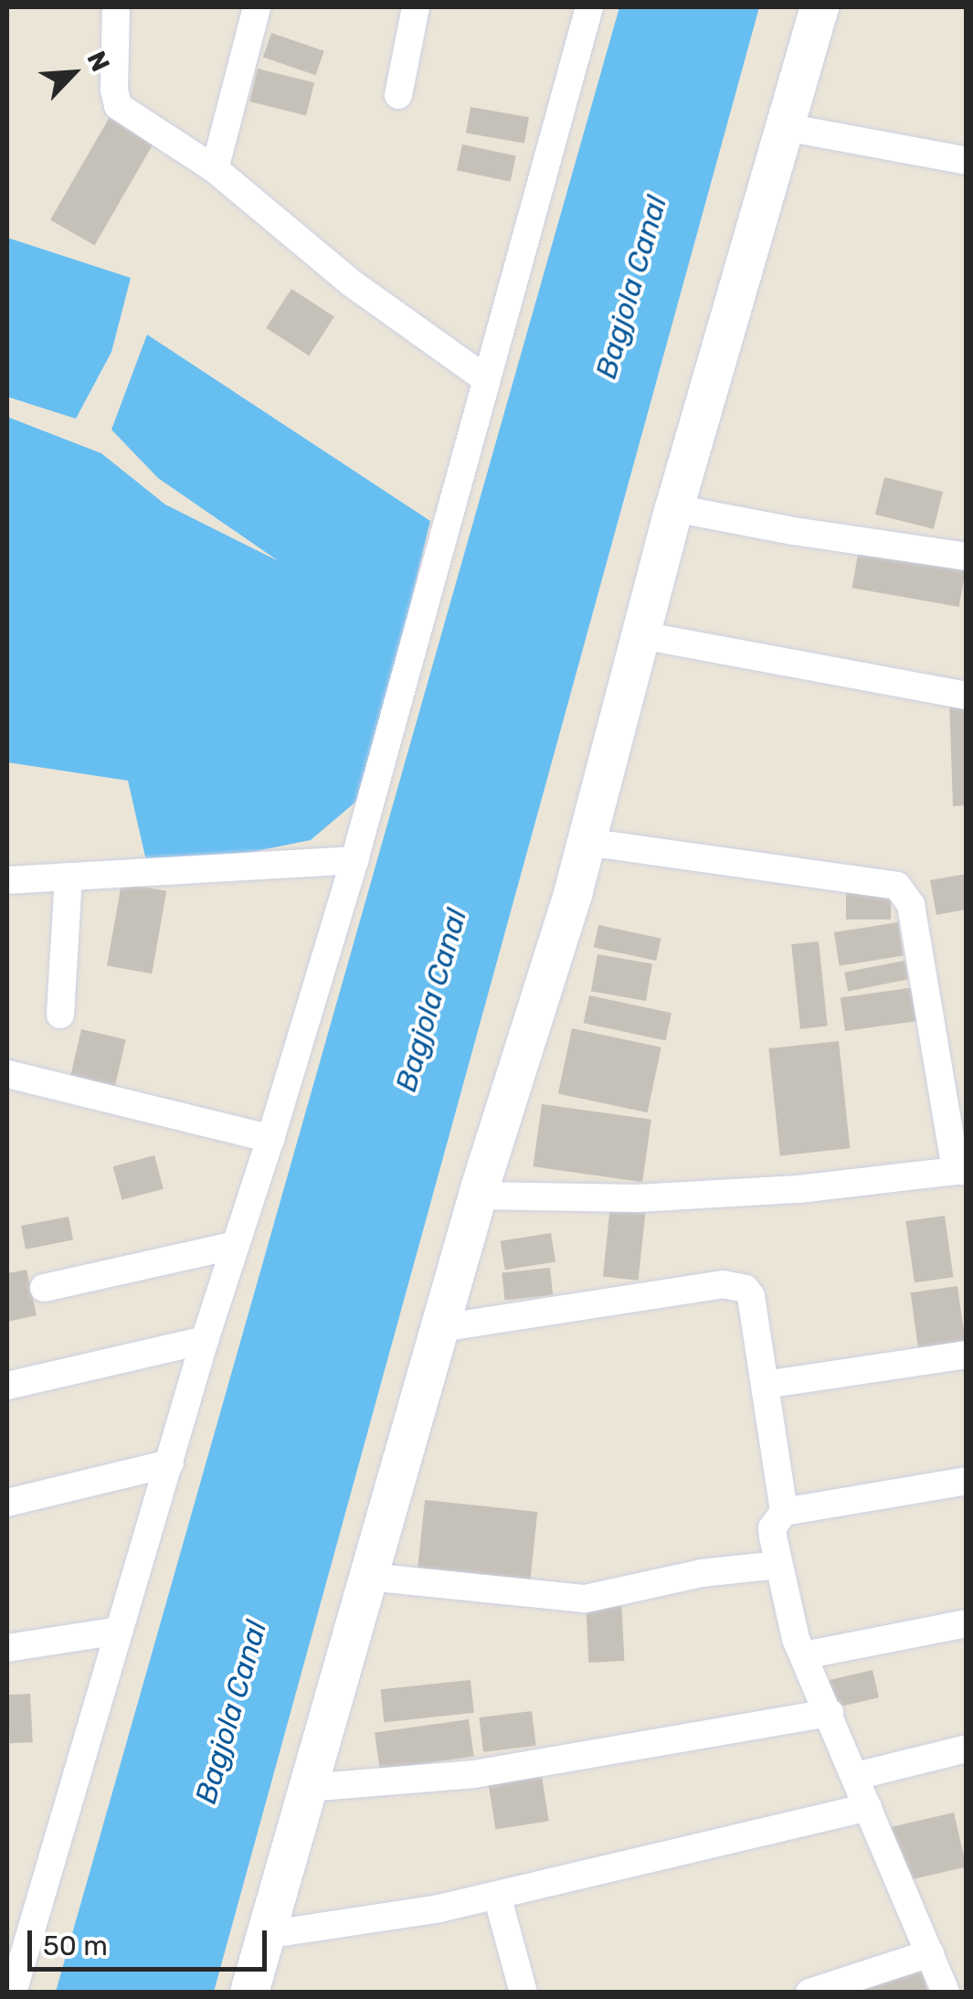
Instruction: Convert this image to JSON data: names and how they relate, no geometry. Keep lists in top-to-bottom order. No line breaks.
{"water":["Bagjola Canal"],"scale_bar":"50 m","north":"top right"}
